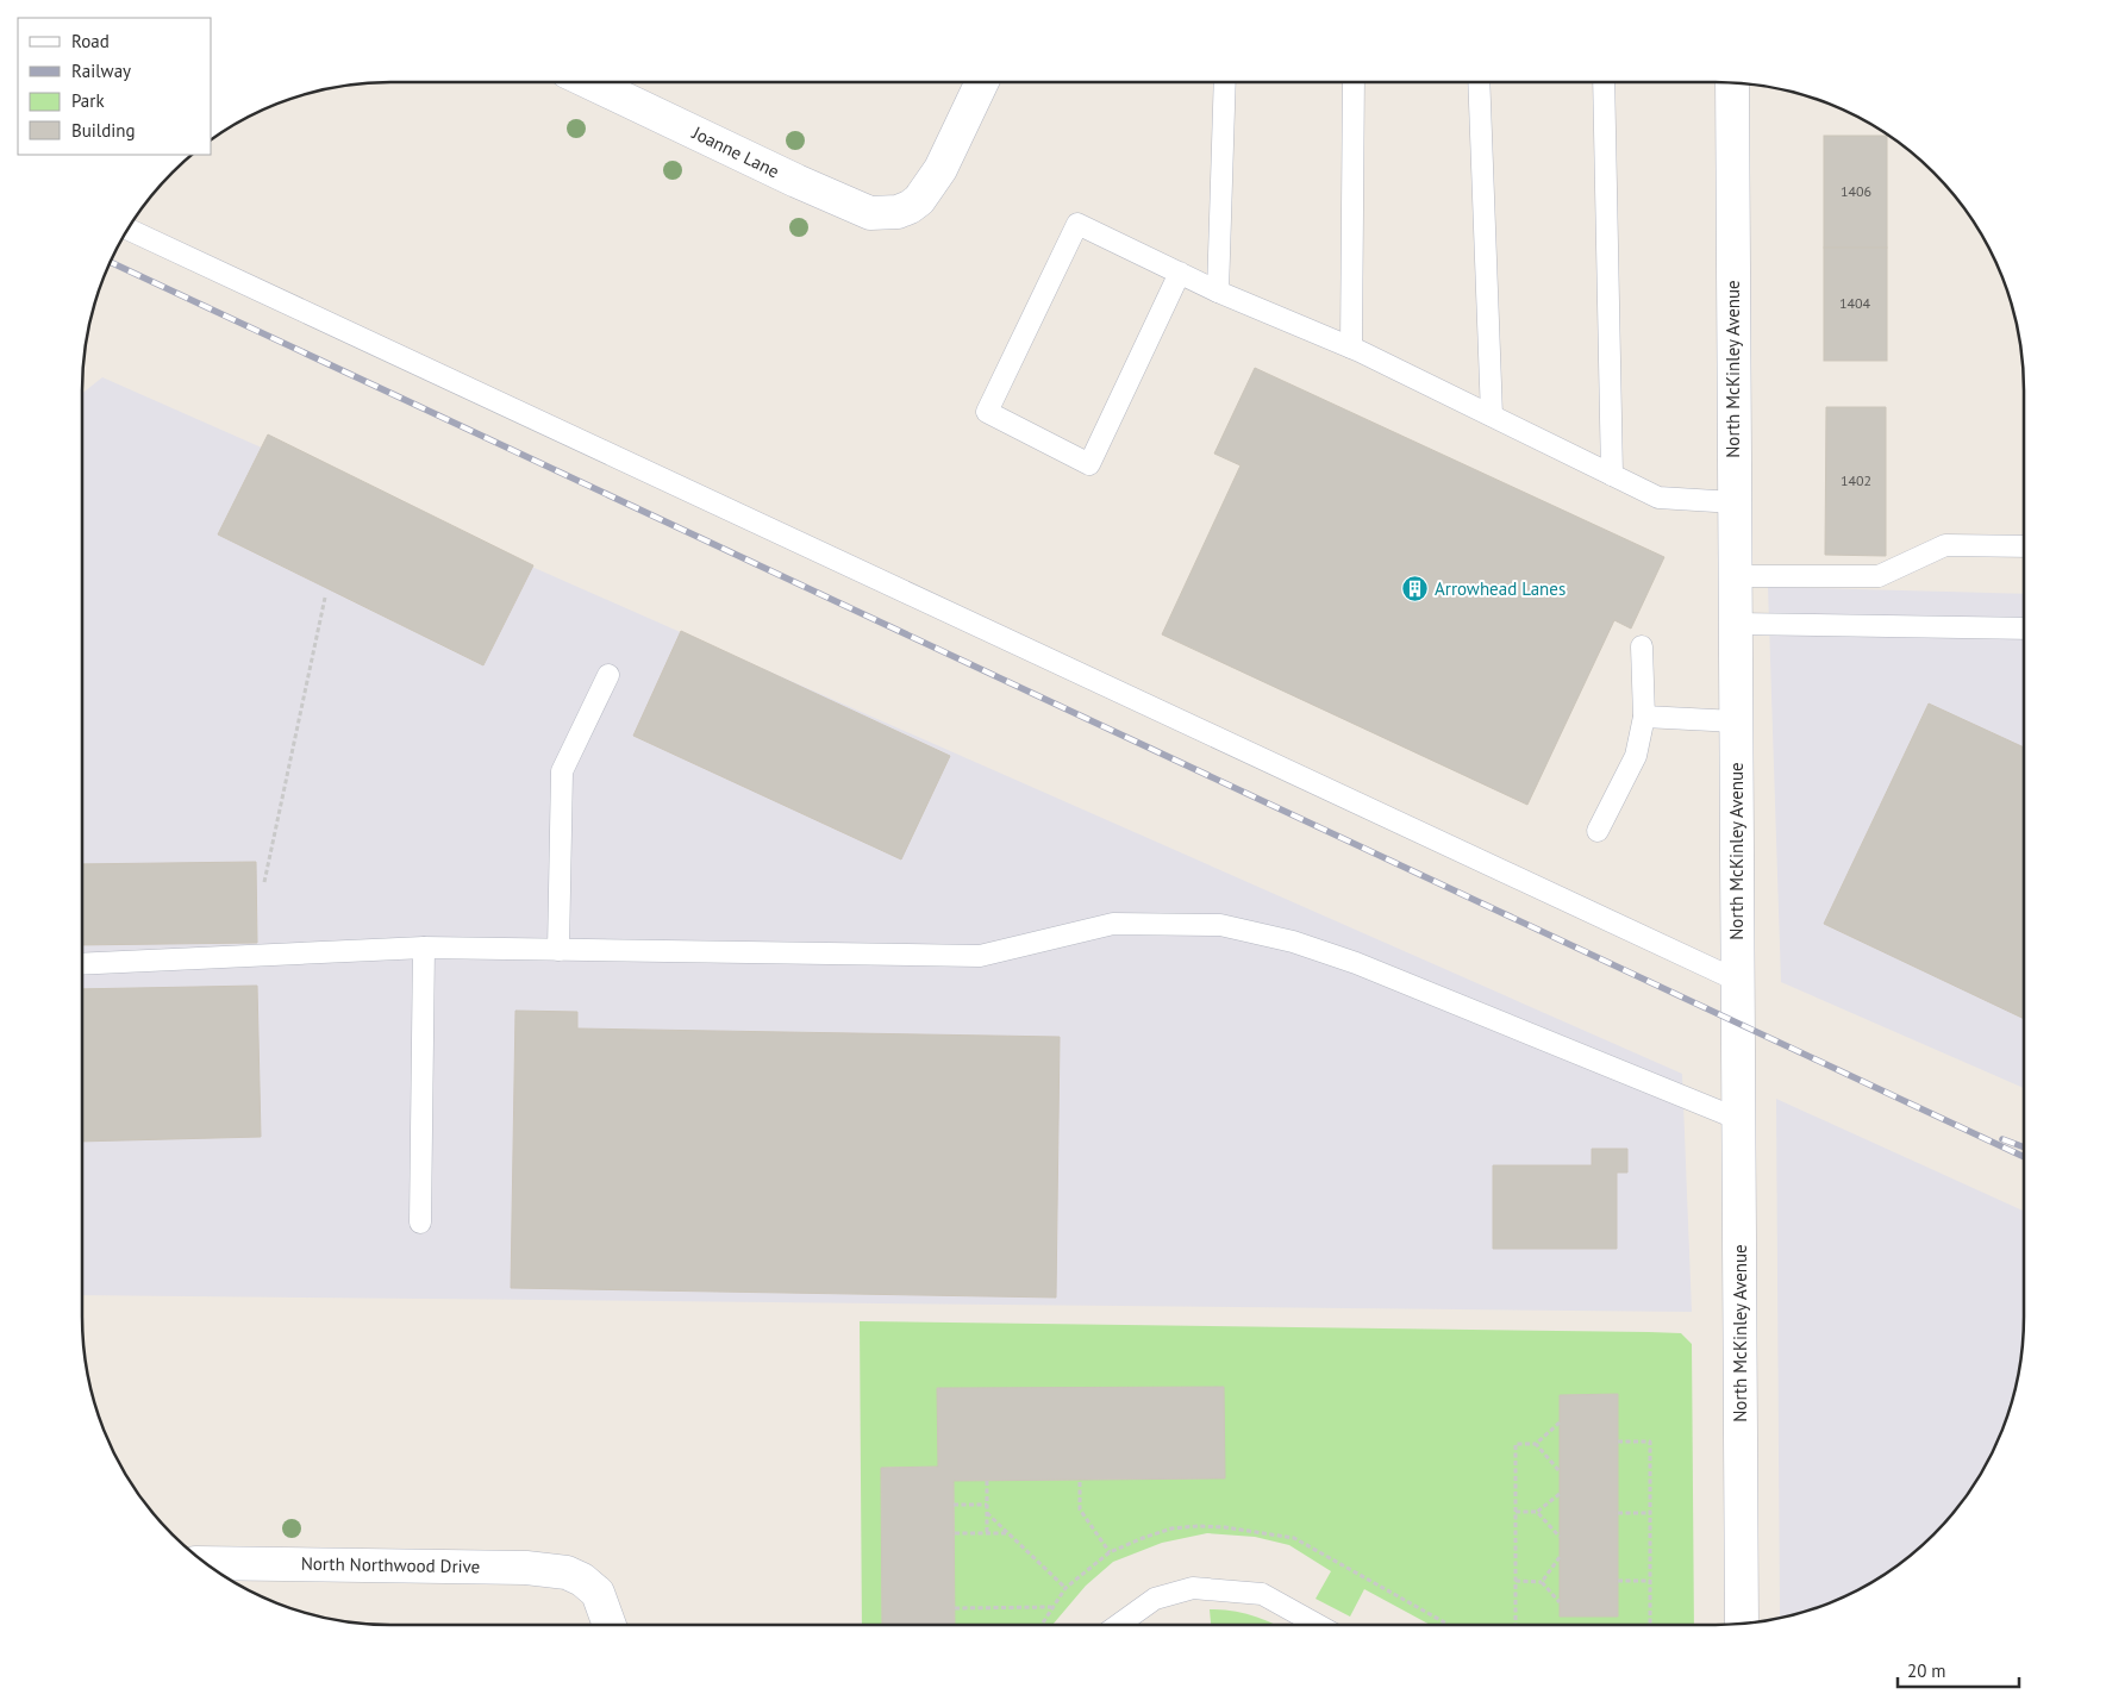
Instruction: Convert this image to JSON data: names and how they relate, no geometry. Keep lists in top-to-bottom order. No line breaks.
{"streets":{"street":["Joanne Lane","North McKinley Avenue","North Northwood Drive"]},"places":{"building":["Arrowhead Lanes"]},"house_numbers":["1406","1404","1402"],"legend":["Road","Railway","Park","Building"],"scale_bar":"20 m"}
